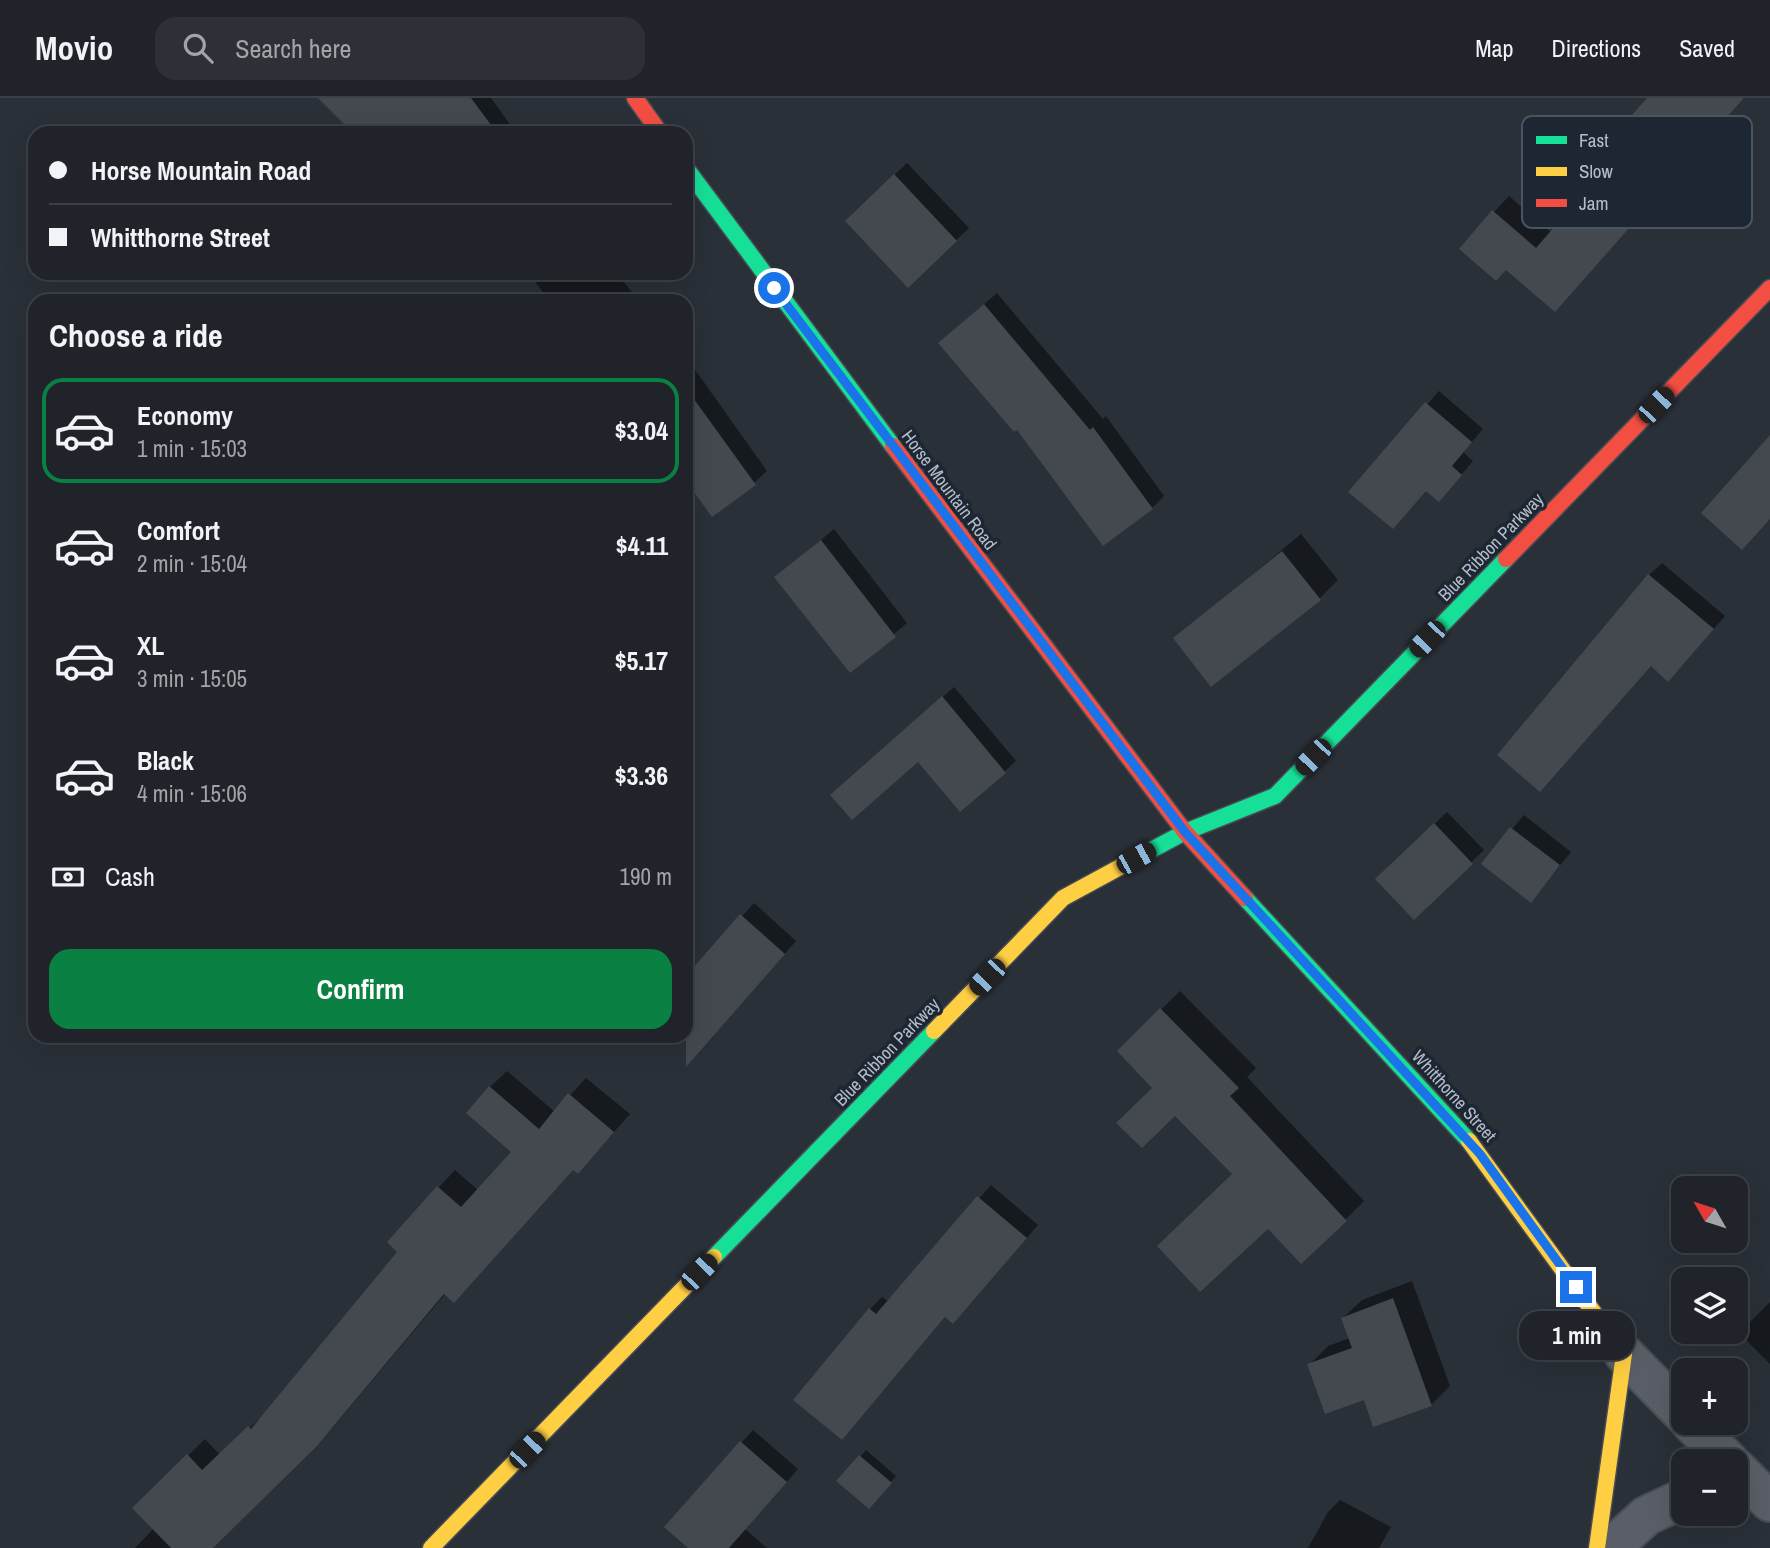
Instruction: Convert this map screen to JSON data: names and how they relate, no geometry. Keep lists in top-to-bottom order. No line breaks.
{"streets":{"street":["Horse Mountain Road","Blue Ribbon Parkway","Whitthorne Street"]},"crossings":[["Horse Mountain Road","Blue Ribbon Parkway"],["Horse Mountain Road","Whitthorne Street"],["Blue Ribbon Parkway","Whitthorne Street"]],"legend":["Fast","Slow","Jam"],"north":"top left","page":{"header":"Movio","search":"Search here","nav":["Map","Directions","Saved"],"banner":["Horse Mountain Road","Whitthorne Street"],"heading":"Choose a ride","list":[{"name":"Economy","note":"1 min · 15:03","value":"$3.04"},{"name":"Comfort","note":"2 min · 15:04","value":"$4.11"},{"name":"XL","note":"3 min · 15:05","value":"$5.17"},{"name":"Black","note":"4 min · 15:06","value":"$3.36"}],"pay":["Cash","190 m"],"buttons":"Confirm","map_buttons":["+","−"],"bubble":"1 min"}}
